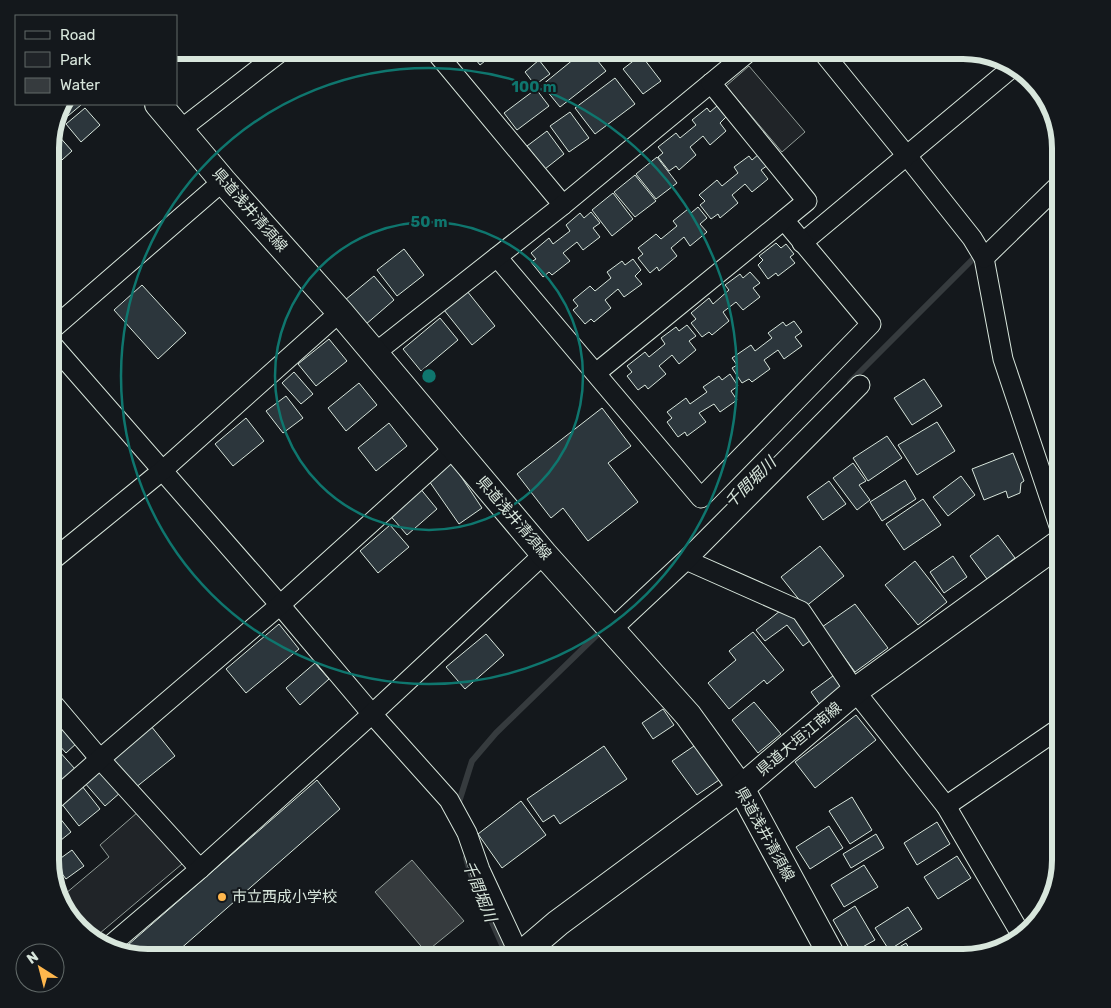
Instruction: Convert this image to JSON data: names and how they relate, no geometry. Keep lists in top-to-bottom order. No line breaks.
{"streets":{"main road":["県道浅井清須線","県道大垣江南線"]},"crossings":[["県道浅井清須線","県道大垣江南線"]],"water":["千間堀川"],"places":["市立西成小学校"],"legend":["Road","Park","Water"],"north":"top left","rings":["100 m","50 m"]}
